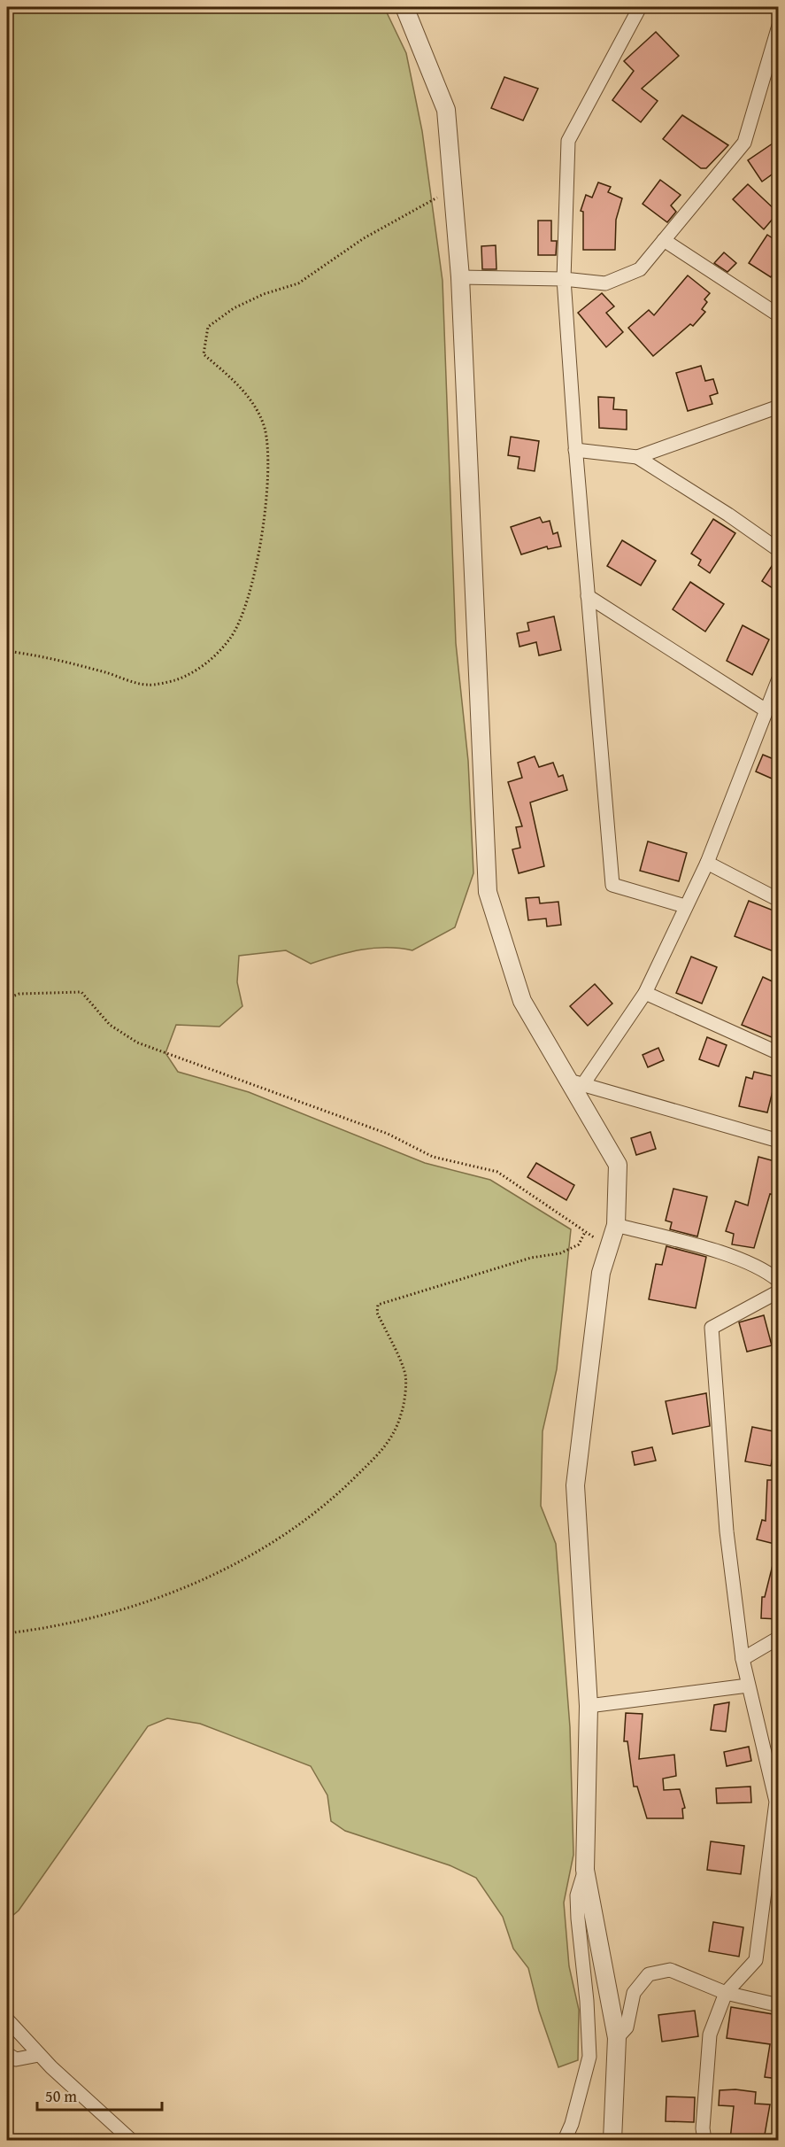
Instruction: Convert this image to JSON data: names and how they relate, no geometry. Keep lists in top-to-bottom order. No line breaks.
{"scale_bar":"50 m"}
